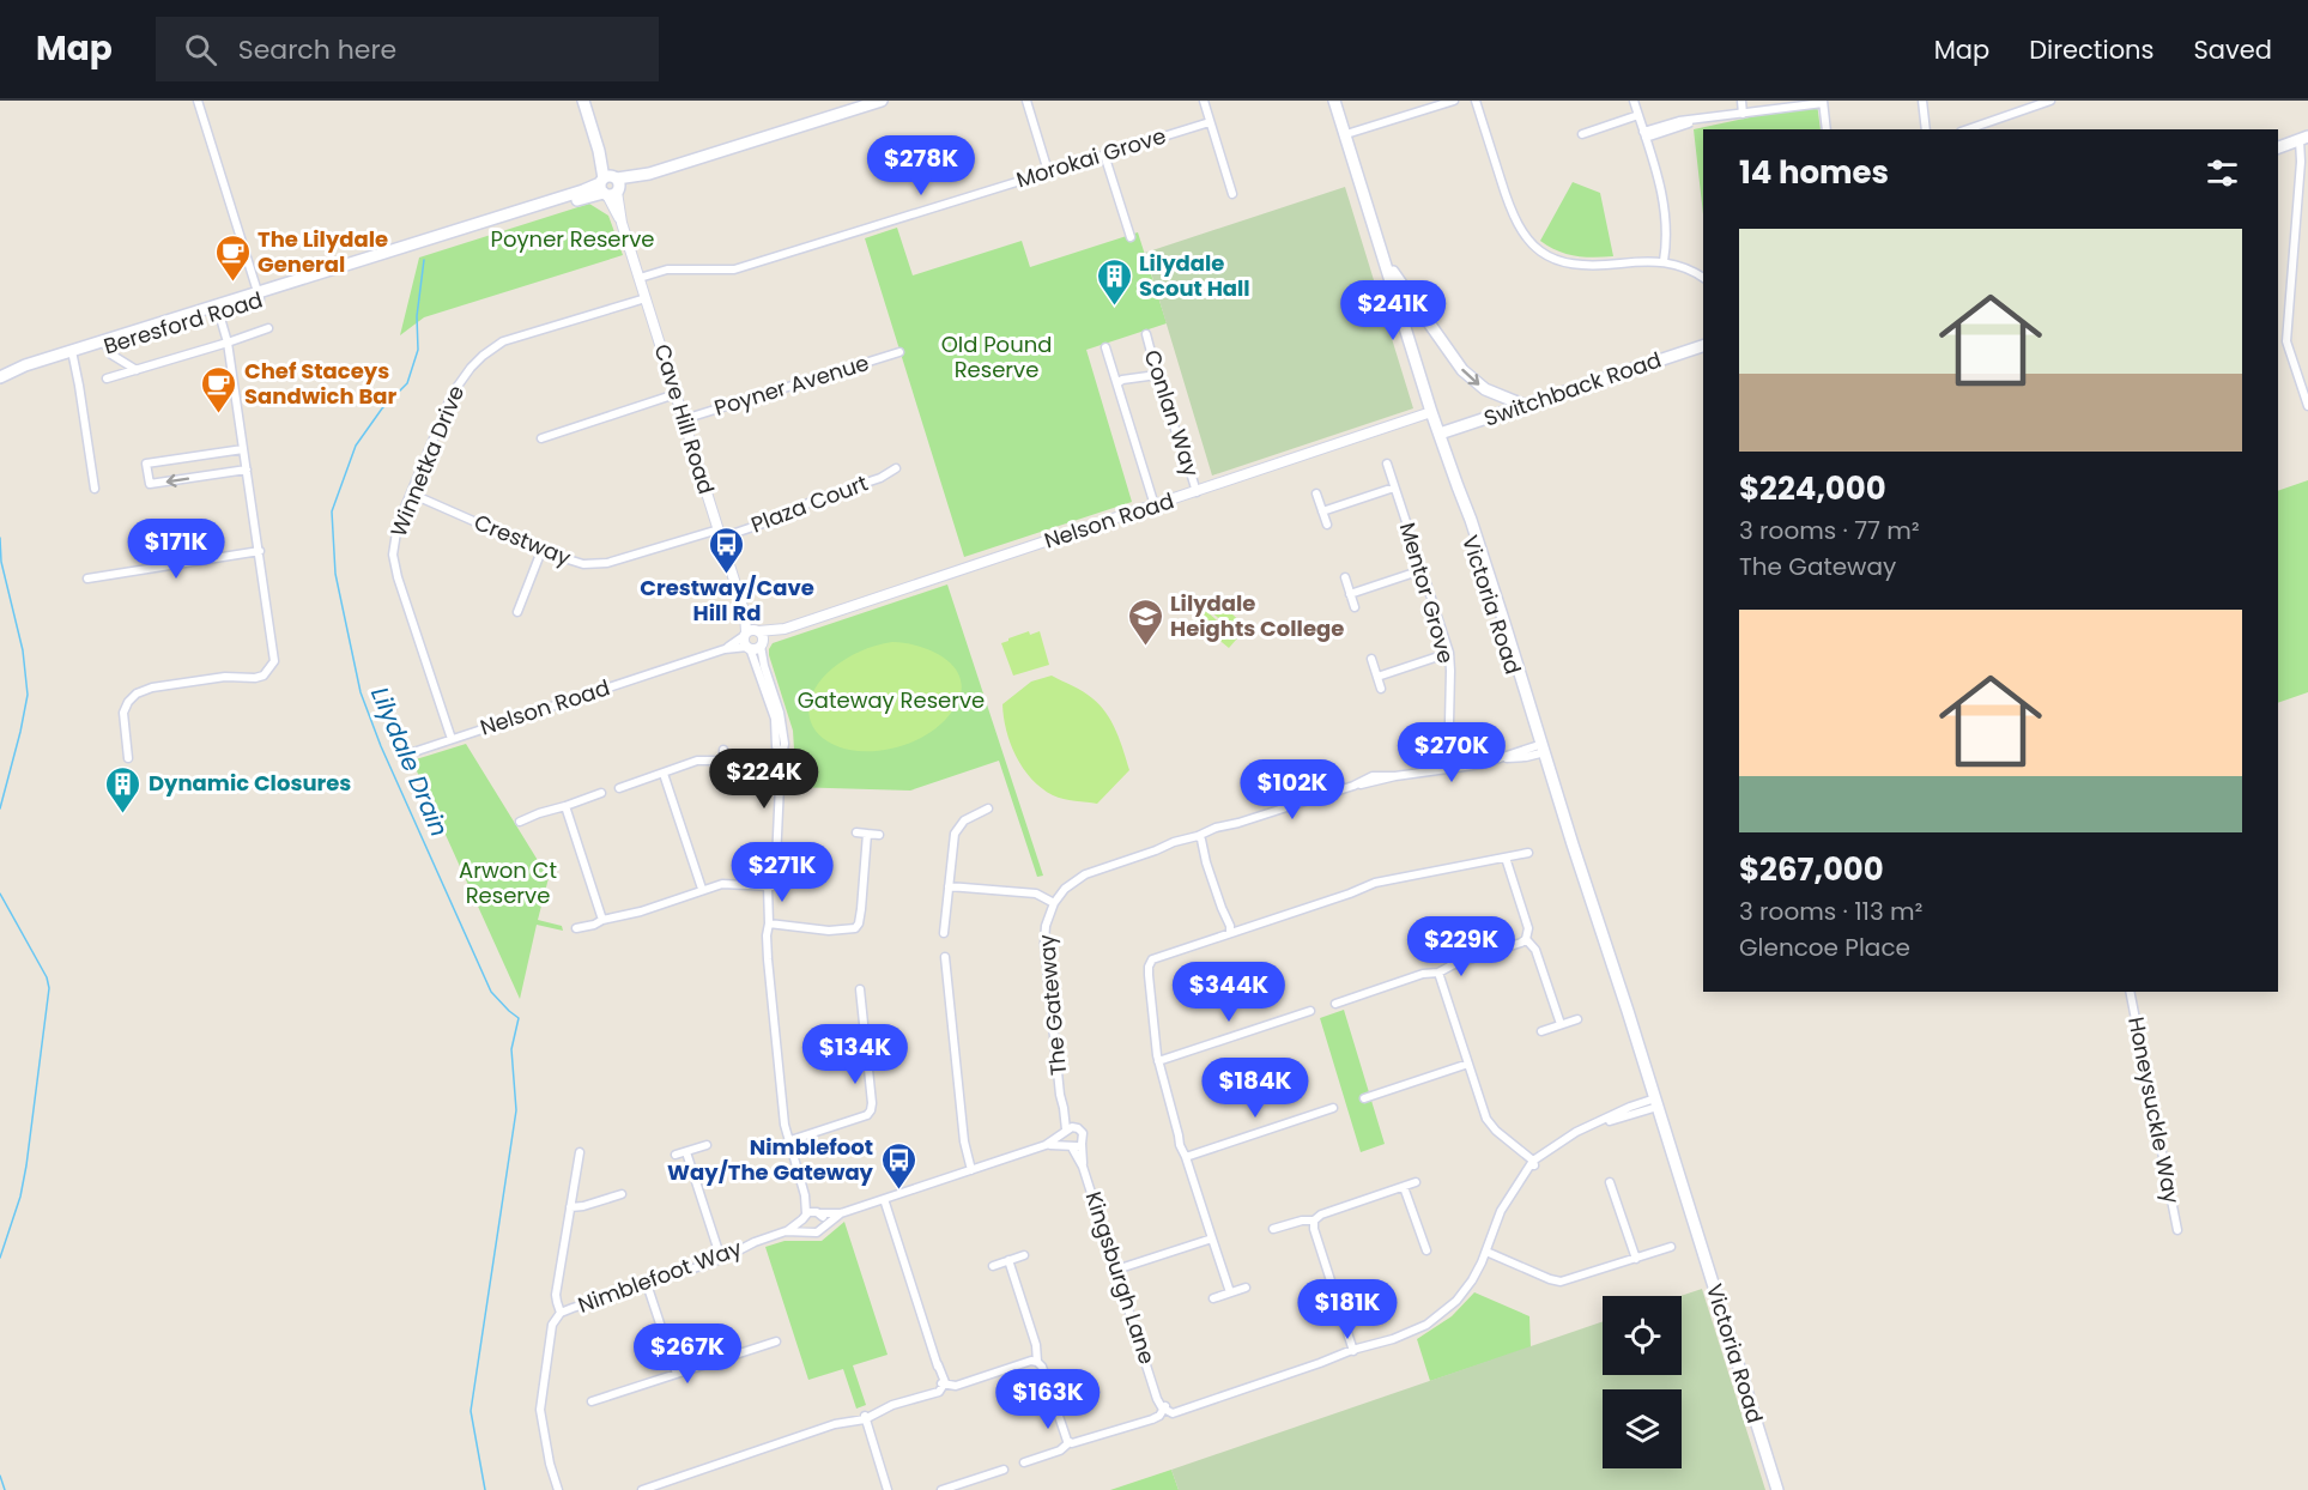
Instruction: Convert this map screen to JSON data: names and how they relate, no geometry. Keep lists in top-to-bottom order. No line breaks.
{"streets":{"main road":["Beresford Road","Switchback Road","Cave Hill Road","Victoria Road"],"street":["Morokai Grove","Poyner Avenue","Conlan Way","Winnetka Drive","Plaza Court","Nelson Road","Crestway","Mentor Grove","The Gateway","Honeysuckle Way","Nimblefoot Way","Kingsburgh Lane"]},"crossings":[["Morokai Grove","Cave Hill Road"],["Beresford Road","Cave Hill Road"],["Poyner Avenue","Cave Hill Road"],["Switchback Road","Victoria Road"],["Conlan Way","Nelson Road"],["Cave Hill Road","Winnetka Drive"],["Cave Hill Road","Plaza Court"],["Cave Hill Road","Nelson Road"],["Cave Hill Road","Crestway"],["Winnetka Drive","Nelson Road"],["Winnetka Drive","Crestway"],["Plaza Court","Crestway"],["Nelson Road","Victoria Road"],["Mentor Grove","The Gateway"],["Victoria Road","The Gateway"],["The Gateway","Kingsburgh Lane"]],"water":["Lilydale Drain"],"parks":["Poyner Reserve","Old Pound Reserve","Gateway Reserve","Arwon Ct Reserve"],"places":{"cafe":["The Lilydale General","Chef Staceys Sandwich Bar"],"building":["Lilydale Scout Hall","Dynamic Closures"],"bus stop":["Crestway/Cave Hill Rd","Nimblefoot Way/The Gateway"],"school or university":["Lilydale Heights College"]},"page":{"header":"Map","search":"Search here","nav":["Map","Directions","Saved"],"heading":"14 homes","price":["$278K","$241K","$171K","$270K","$224K","$102K","$271K","$229K","$344K","$134K","$184K","$181K","$267K","$163K"],"list":[{"name":"$224,000","note":"3 rooms · 77 m² · The Gateway"},{"name":"$267,000","note":"3 rooms · 113 m² · Glencoe Place"}]}}
